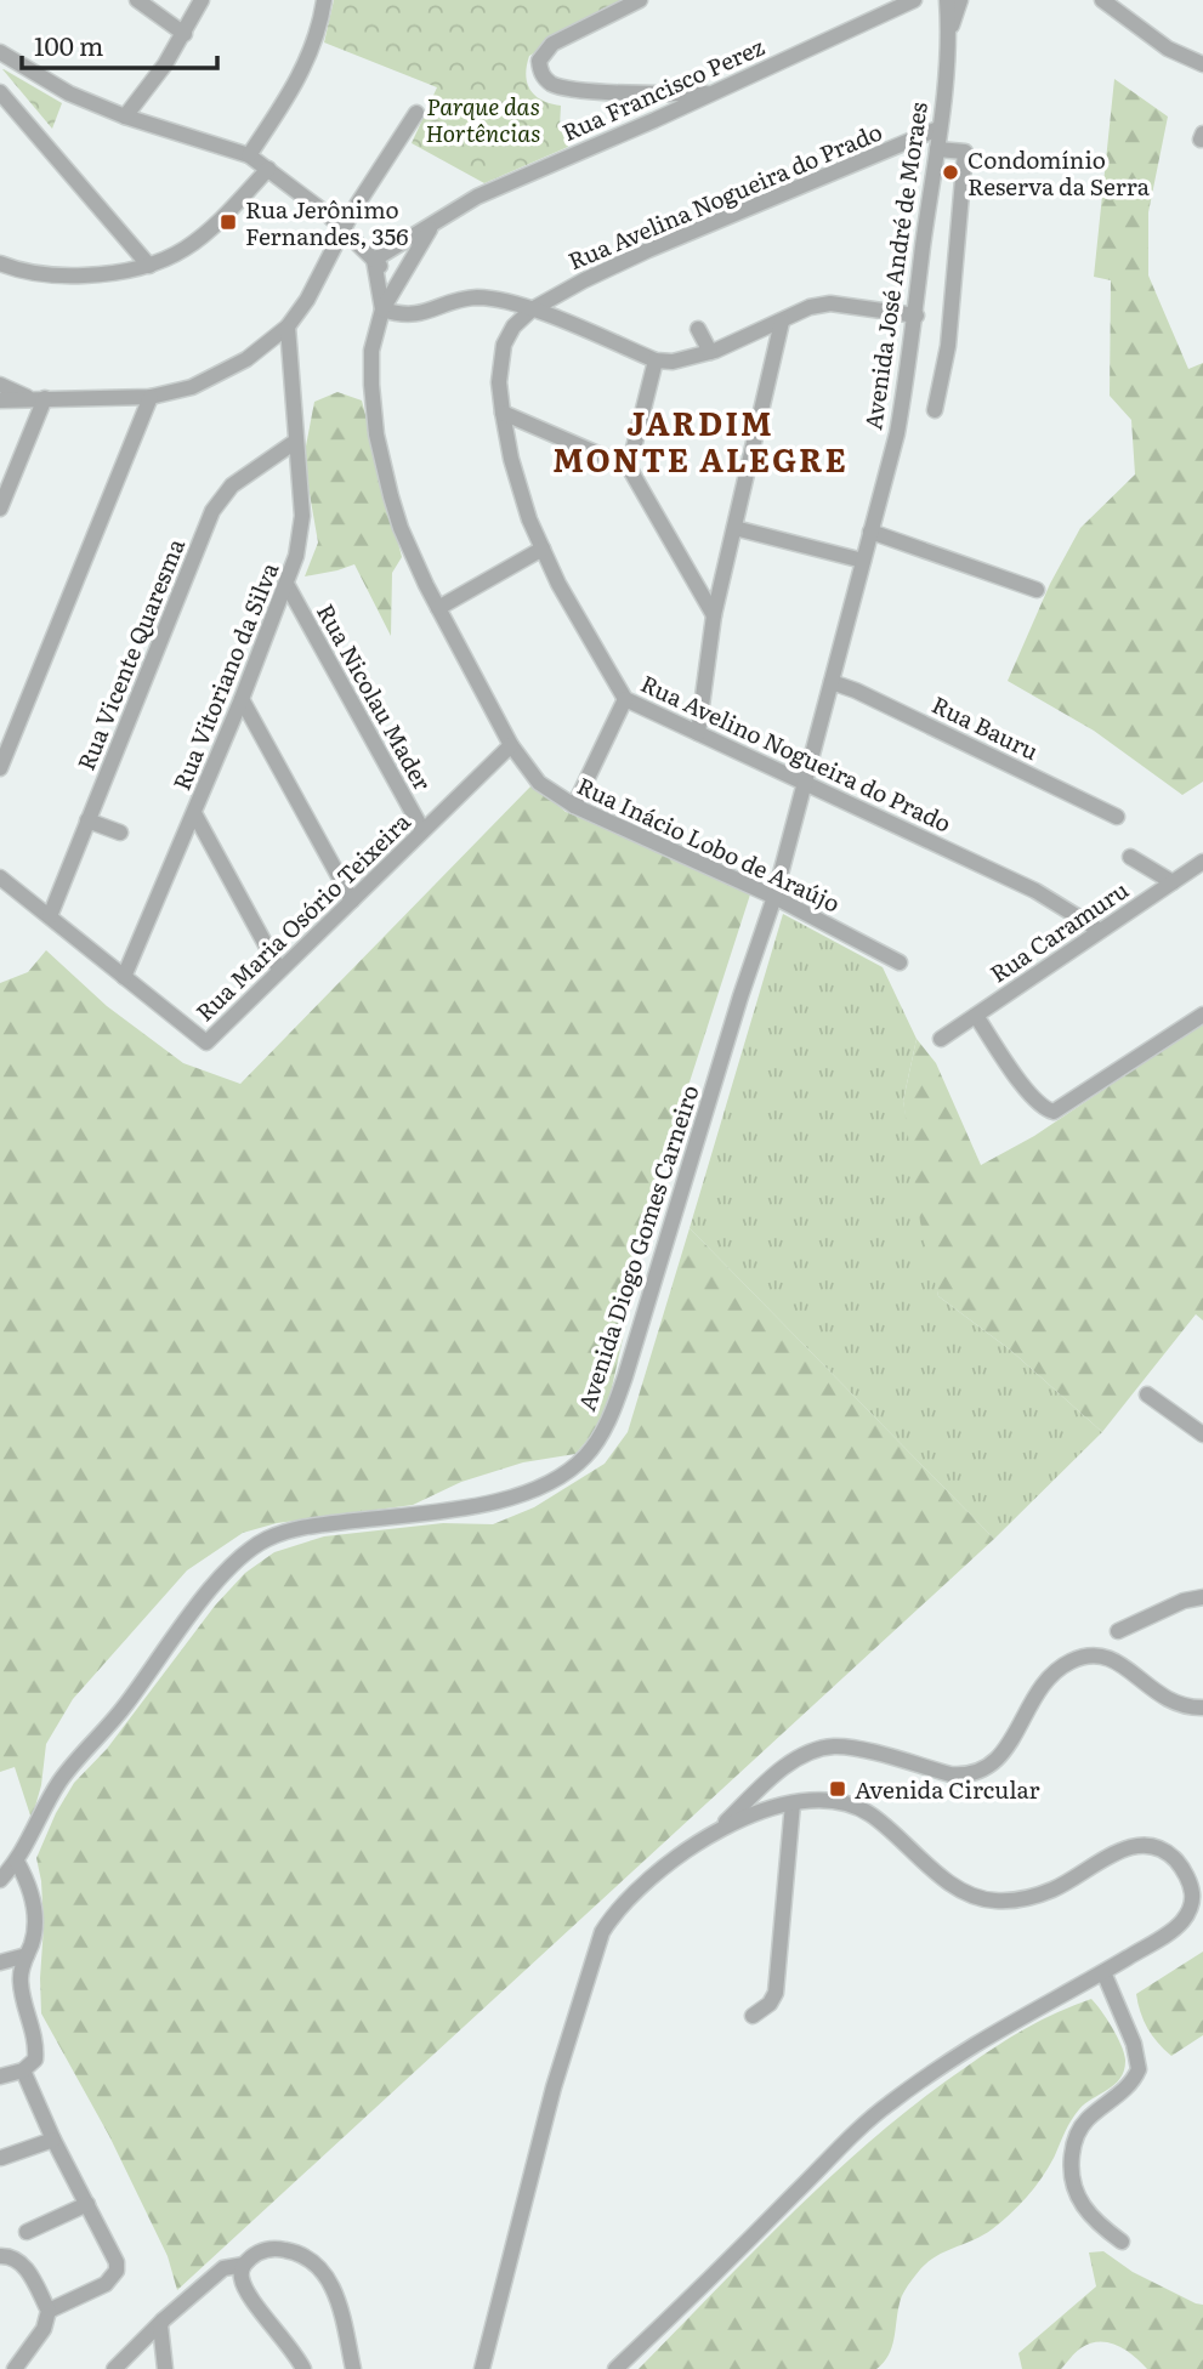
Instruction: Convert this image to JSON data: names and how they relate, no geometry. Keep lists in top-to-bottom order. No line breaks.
{"streets":{"street":["Rua Francisco Perez","Rua Avelina Nogueira do Prado","Avenida José André de Moraes","Rua Vicente Quaresma","Rua Vitoriano da Silva","Rua Nicolau Mader","Rua Bauru","Rua Avelino Nogueira do Prado","Rua Inácio Lobo de Araújo","Rua Maria Osório Teixeira","Rua Caramuru","Avenida Diogo Gomes Carneiro"]},"crossings":[["Rua Francisco Perez","Rua Inácio Lobo de Araújo"],["Rua Avelina Nogueira do Prado","Avenida José André de Moraes"],["Rua Avelina Nogueira do Prado","Rua Avelino Nogueira do Prado"],["Avenida José André de Moraes","Rua Bauru"],["Avenida José André de Moraes","Rua Avelino Nogueira do Prado"],["Avenida José André de Moraes","Rua Inácio Lobo de Araújo"],["Avenida José André de Moraes","Avenida Diogo Gomes Carneiro"],["Rua Vicente Quaresma","Rua Vitoriano da Silva"],["Rua Vicente Quaresma","Rua Maria Osório Teixeira"],["Rua Vitoriano da Silva","Rua Nicolau Mader"],["Rua Vitoriano da Silva","Rua Maria Osório Teixeira"],["Rua Nicolau Mader","Rua Maria Osório Teixeira"],["Rua Avelino Nogueira do Prado","Rua Caramuru"],["Rua Inácio Lobo de Araújo","Rua Maria Osório Teixeira"],["Rua Inácio Lobo de Araújo","Avenida Diogo Gomes Carneiro"]],"districts":["JARDIM MONTE ALEGRE"],"parks":["Parque das Hortências"],"places":{"other":["Condomínio Reserva da Serra"],"transit":["Rua Jerônimo Fernandes, 356","Avenida Circular"]},"scale_bar":"100 m"}
